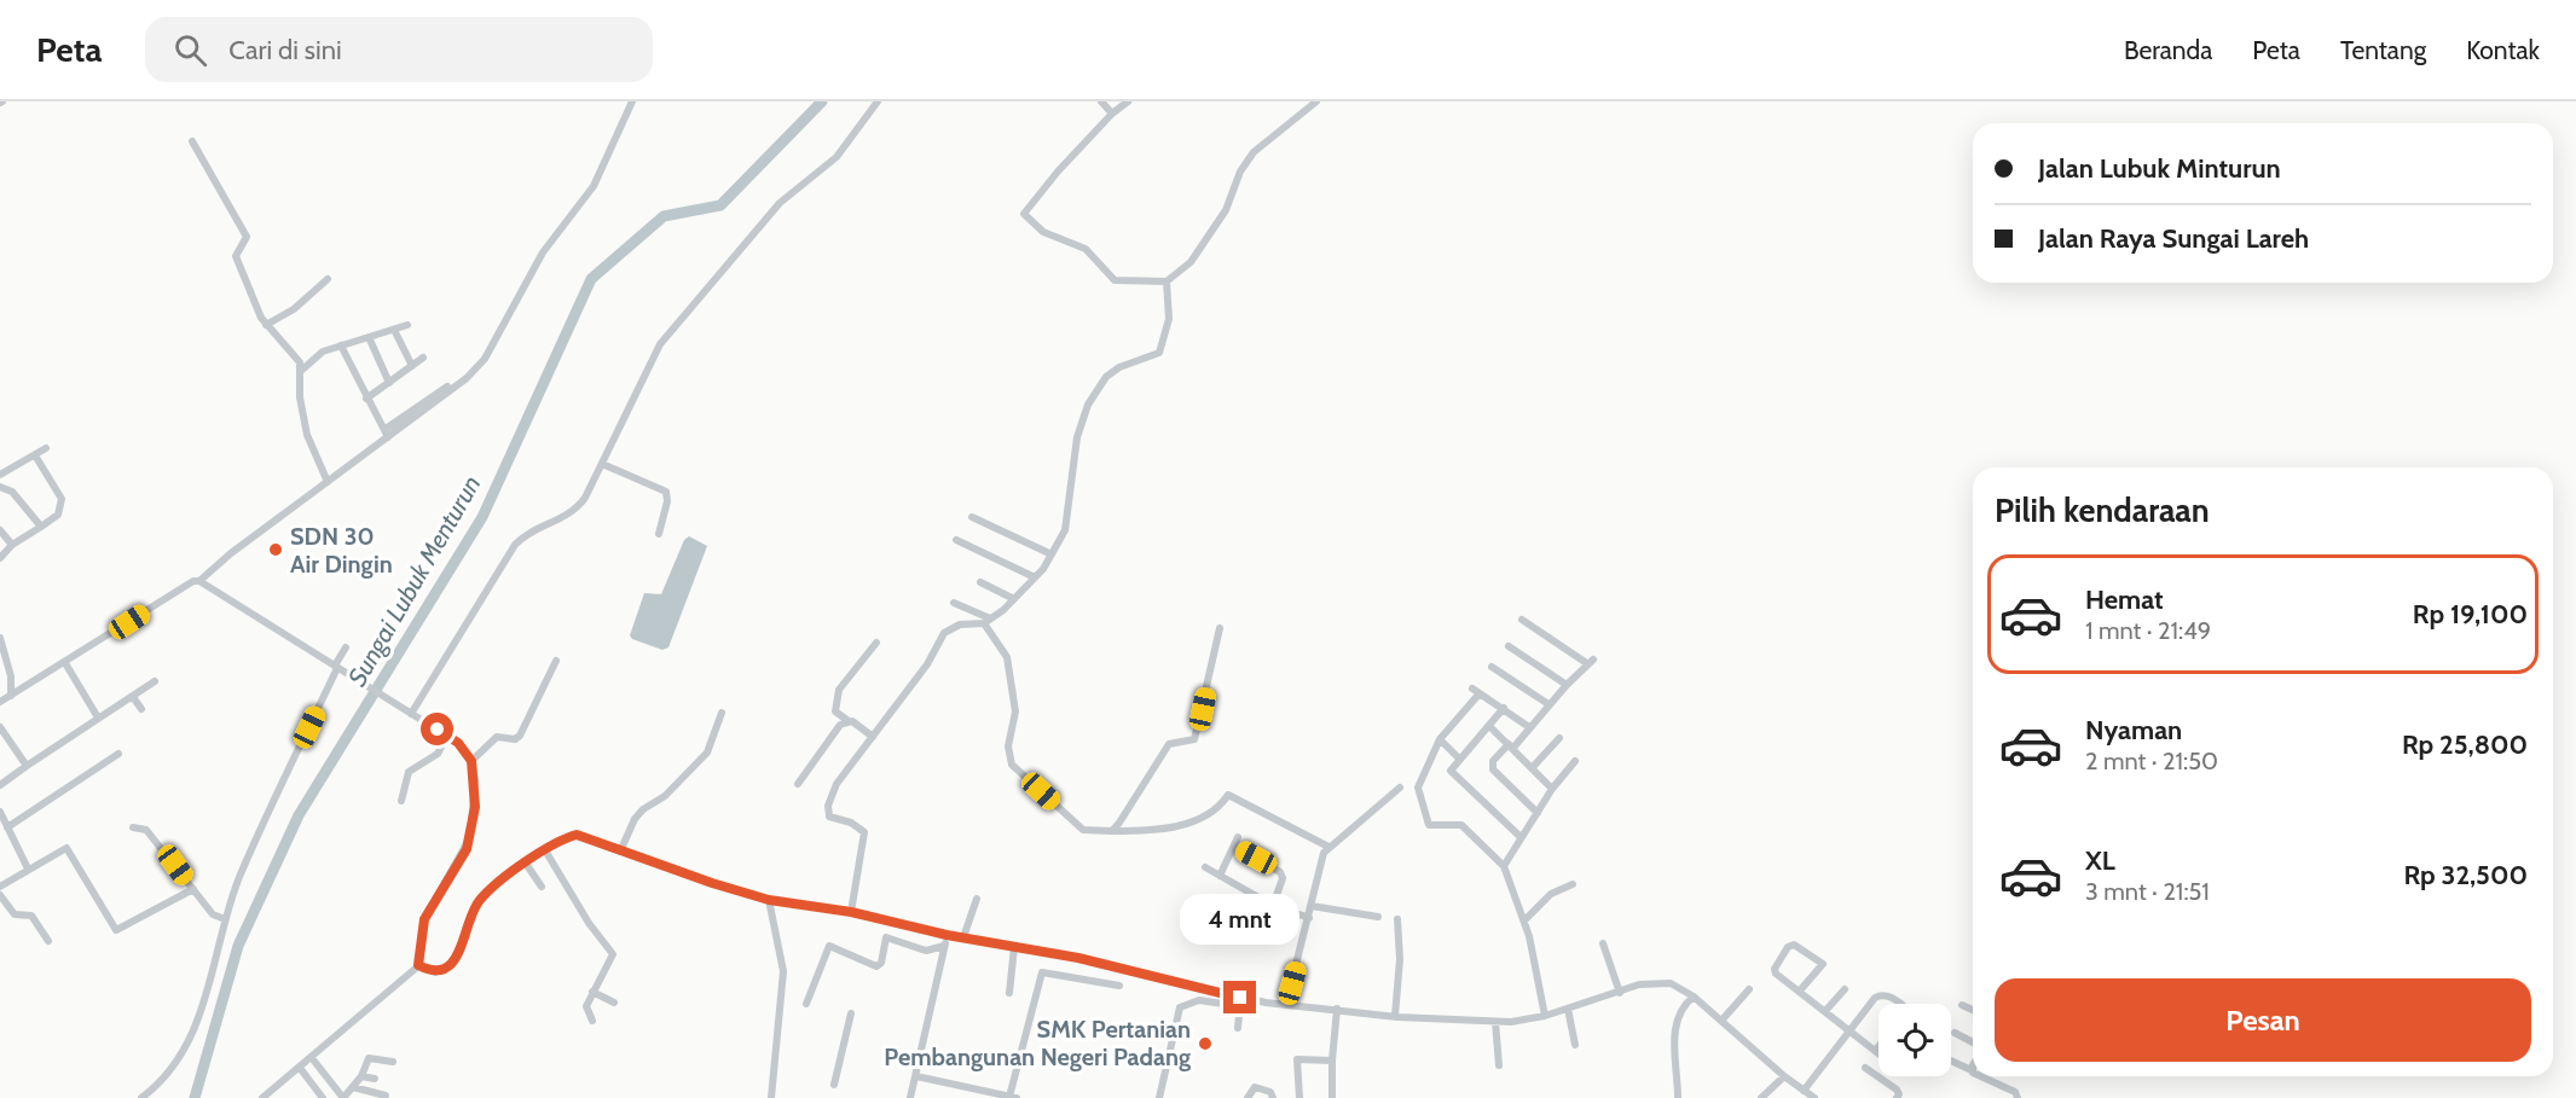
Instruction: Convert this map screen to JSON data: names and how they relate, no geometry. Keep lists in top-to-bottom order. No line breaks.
{"water":["Sungai Lubuk Menturun"],"places":["SDN 30 Air Dingin","SMK Pertanian Pembangunan Negeri Padang"],"page":{"header":"Peta","search":"Cari di sini","nav":["Beranda","Peta","Tentang","Kontak"],"banner":["Jalan Lubuk Minturun","Jalan Raya Sungai Lareh"],"heading":"Pilih kendaraan","list":[{"name":"Hemat","note":"1 mnt · 21:49","value":"Rp 19,100"},{"name":"Nyaman","note":"2 mnt · 21:50","value":"Rp 25,800"},{"name":"XL","note":"3 mnt · 21:51","value":"Rp 32,500"}],"bubble":"4 mnt","buttons":"Pesan"}}
